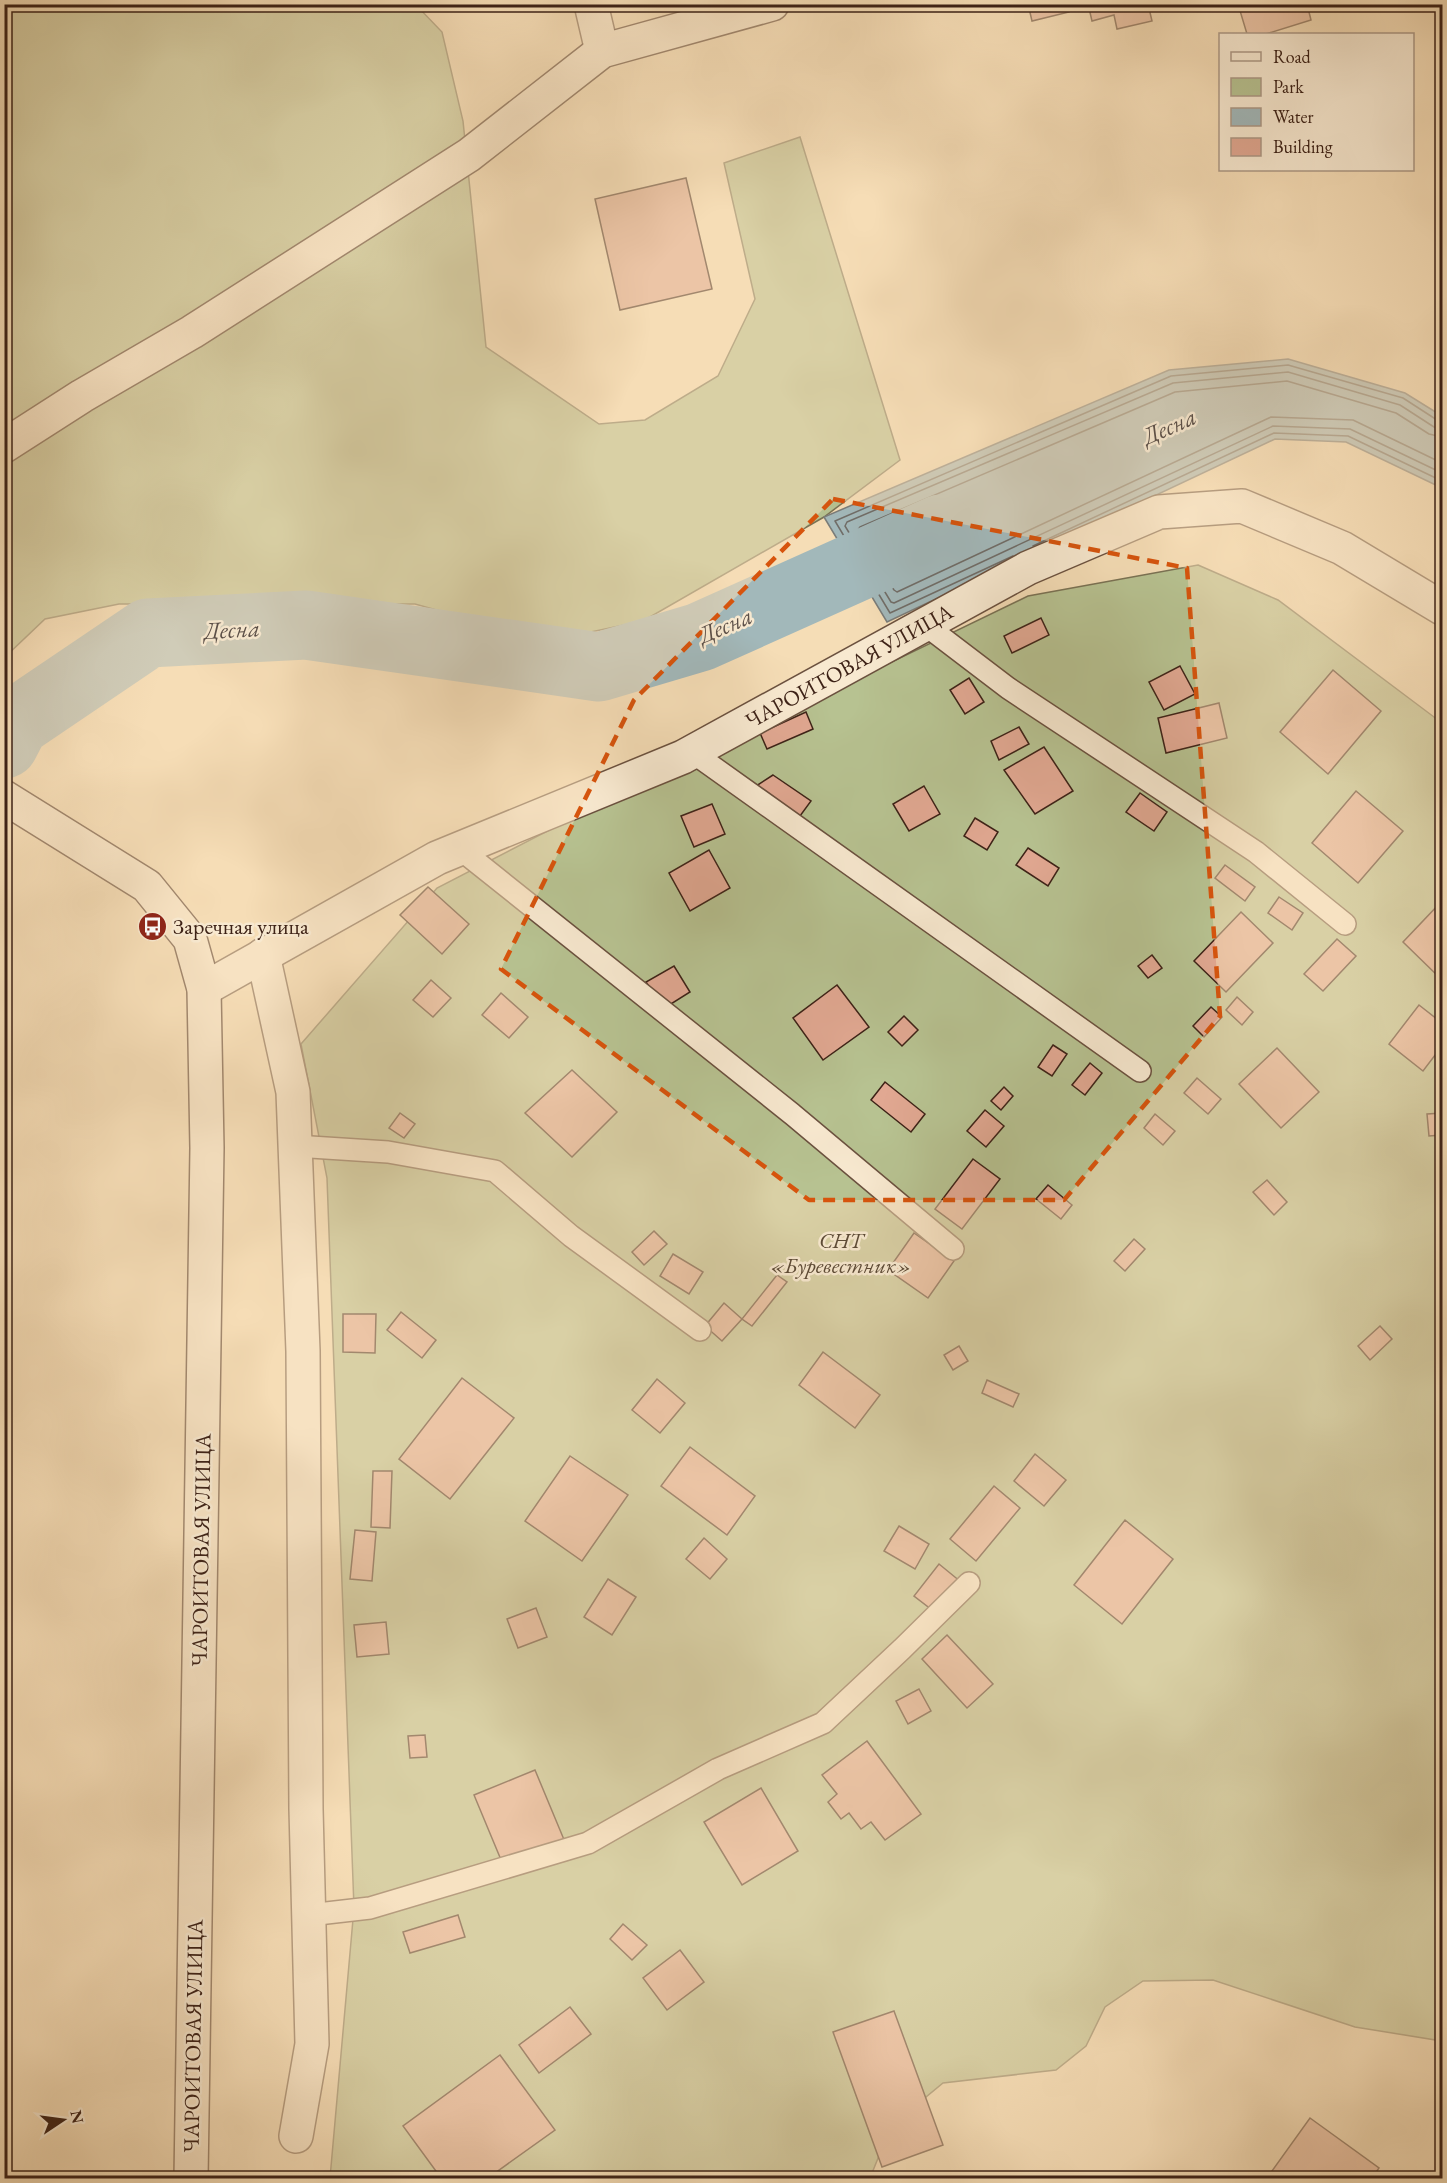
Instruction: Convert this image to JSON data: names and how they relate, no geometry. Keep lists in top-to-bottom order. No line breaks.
{"streets":{"street":["ЧАРОИТОВАЯ УЛИЦА"]},"water":["Десна"],"parks":["СНТ «Буревестник»"],"places":{"bus stop":["Заречная улица"]},"legend":["Road","Park","Water","Building"],"north":"right"}
